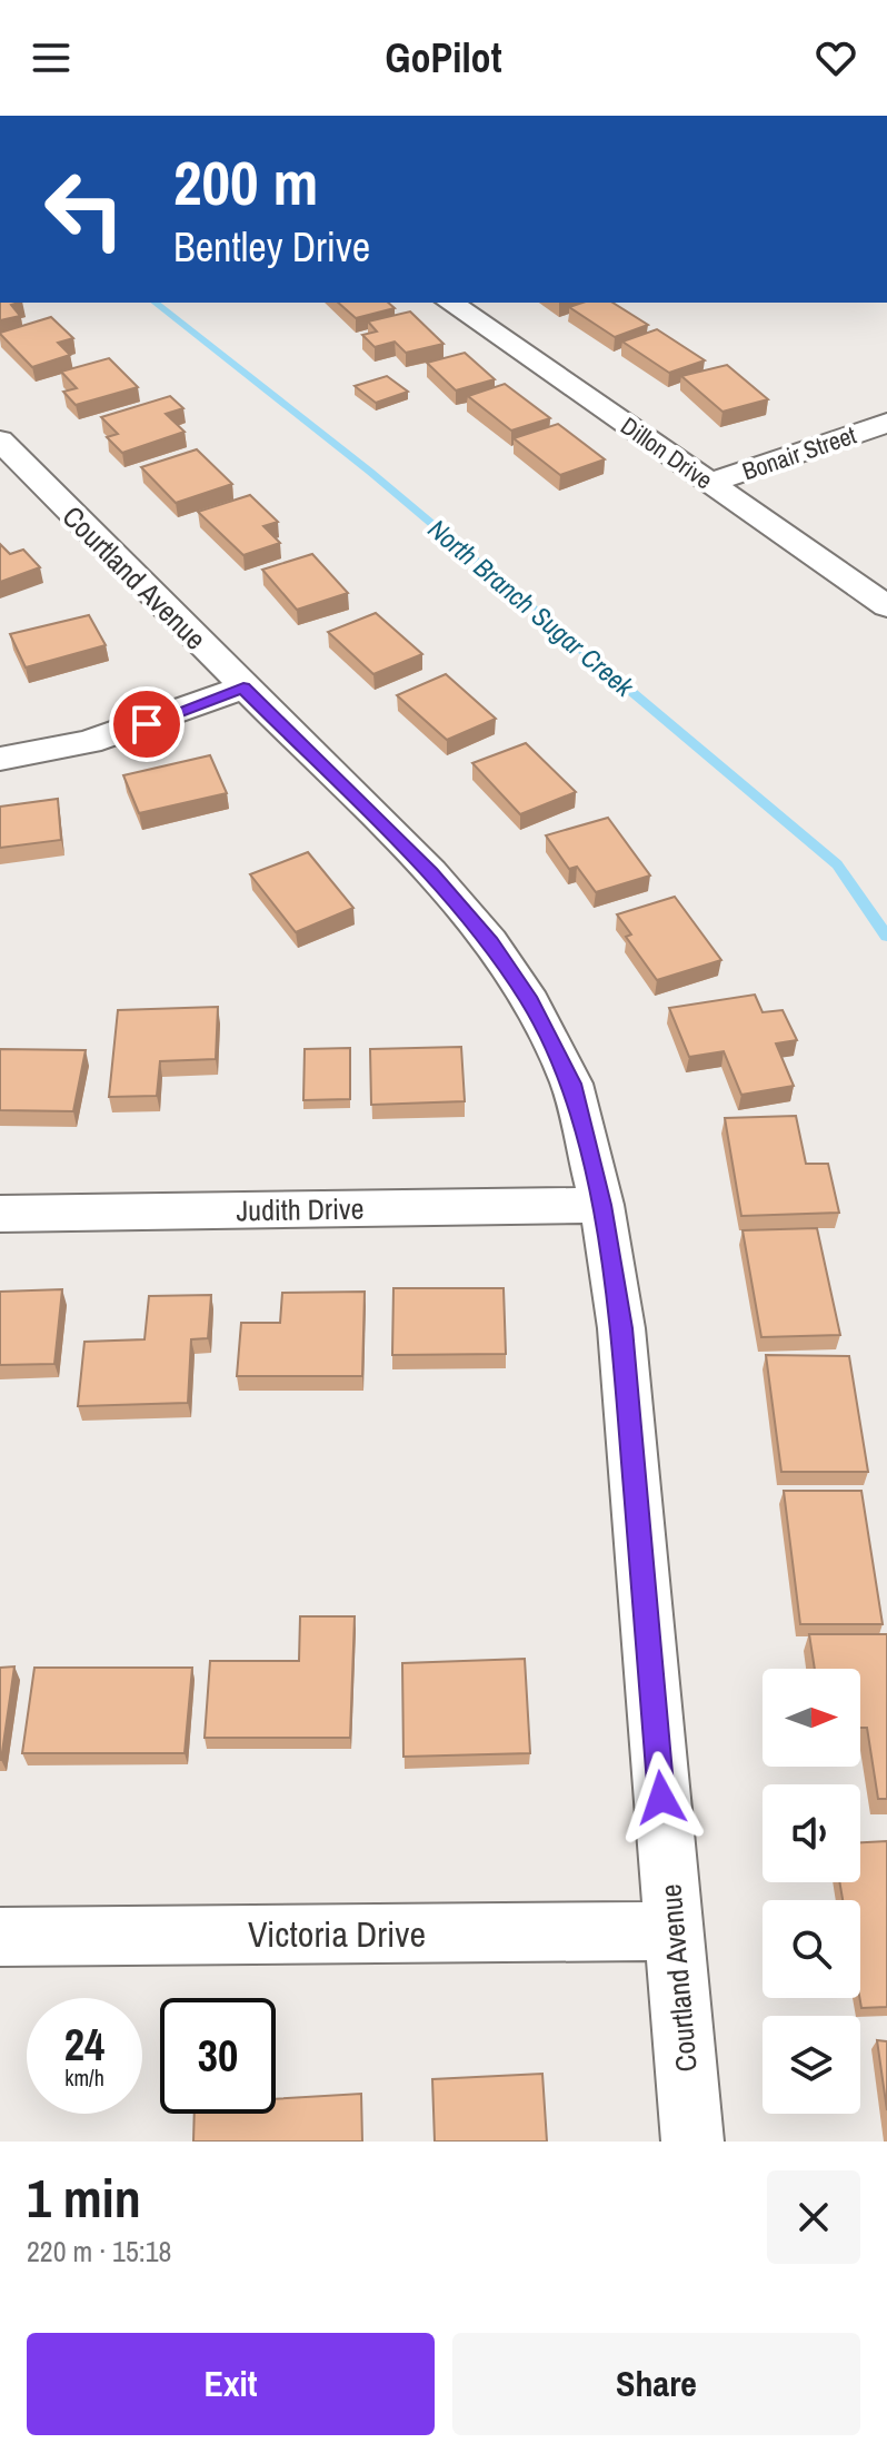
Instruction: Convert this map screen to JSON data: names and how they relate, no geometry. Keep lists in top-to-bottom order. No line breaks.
{"streets":{"street":["Dillon Drive","Bonair Street","Courtland Avenue","Judith Drive","Victoria Drive"]},"crossings":[["Dillon Drive","Bonair Street"],["Courtland Avenue","Judith Drive"],["Courtland Avenue","Victoria Drive"]],"water":["North Branch Sugar Creek"],"north":"right","page":{"header":"GoPilot","turn":["200 m","Bentley Drive"],"speed":"24 km/h","limit":"30","heading":["1 min","220 m · 15:18"],"buttons":["Exit","Share"]}}
